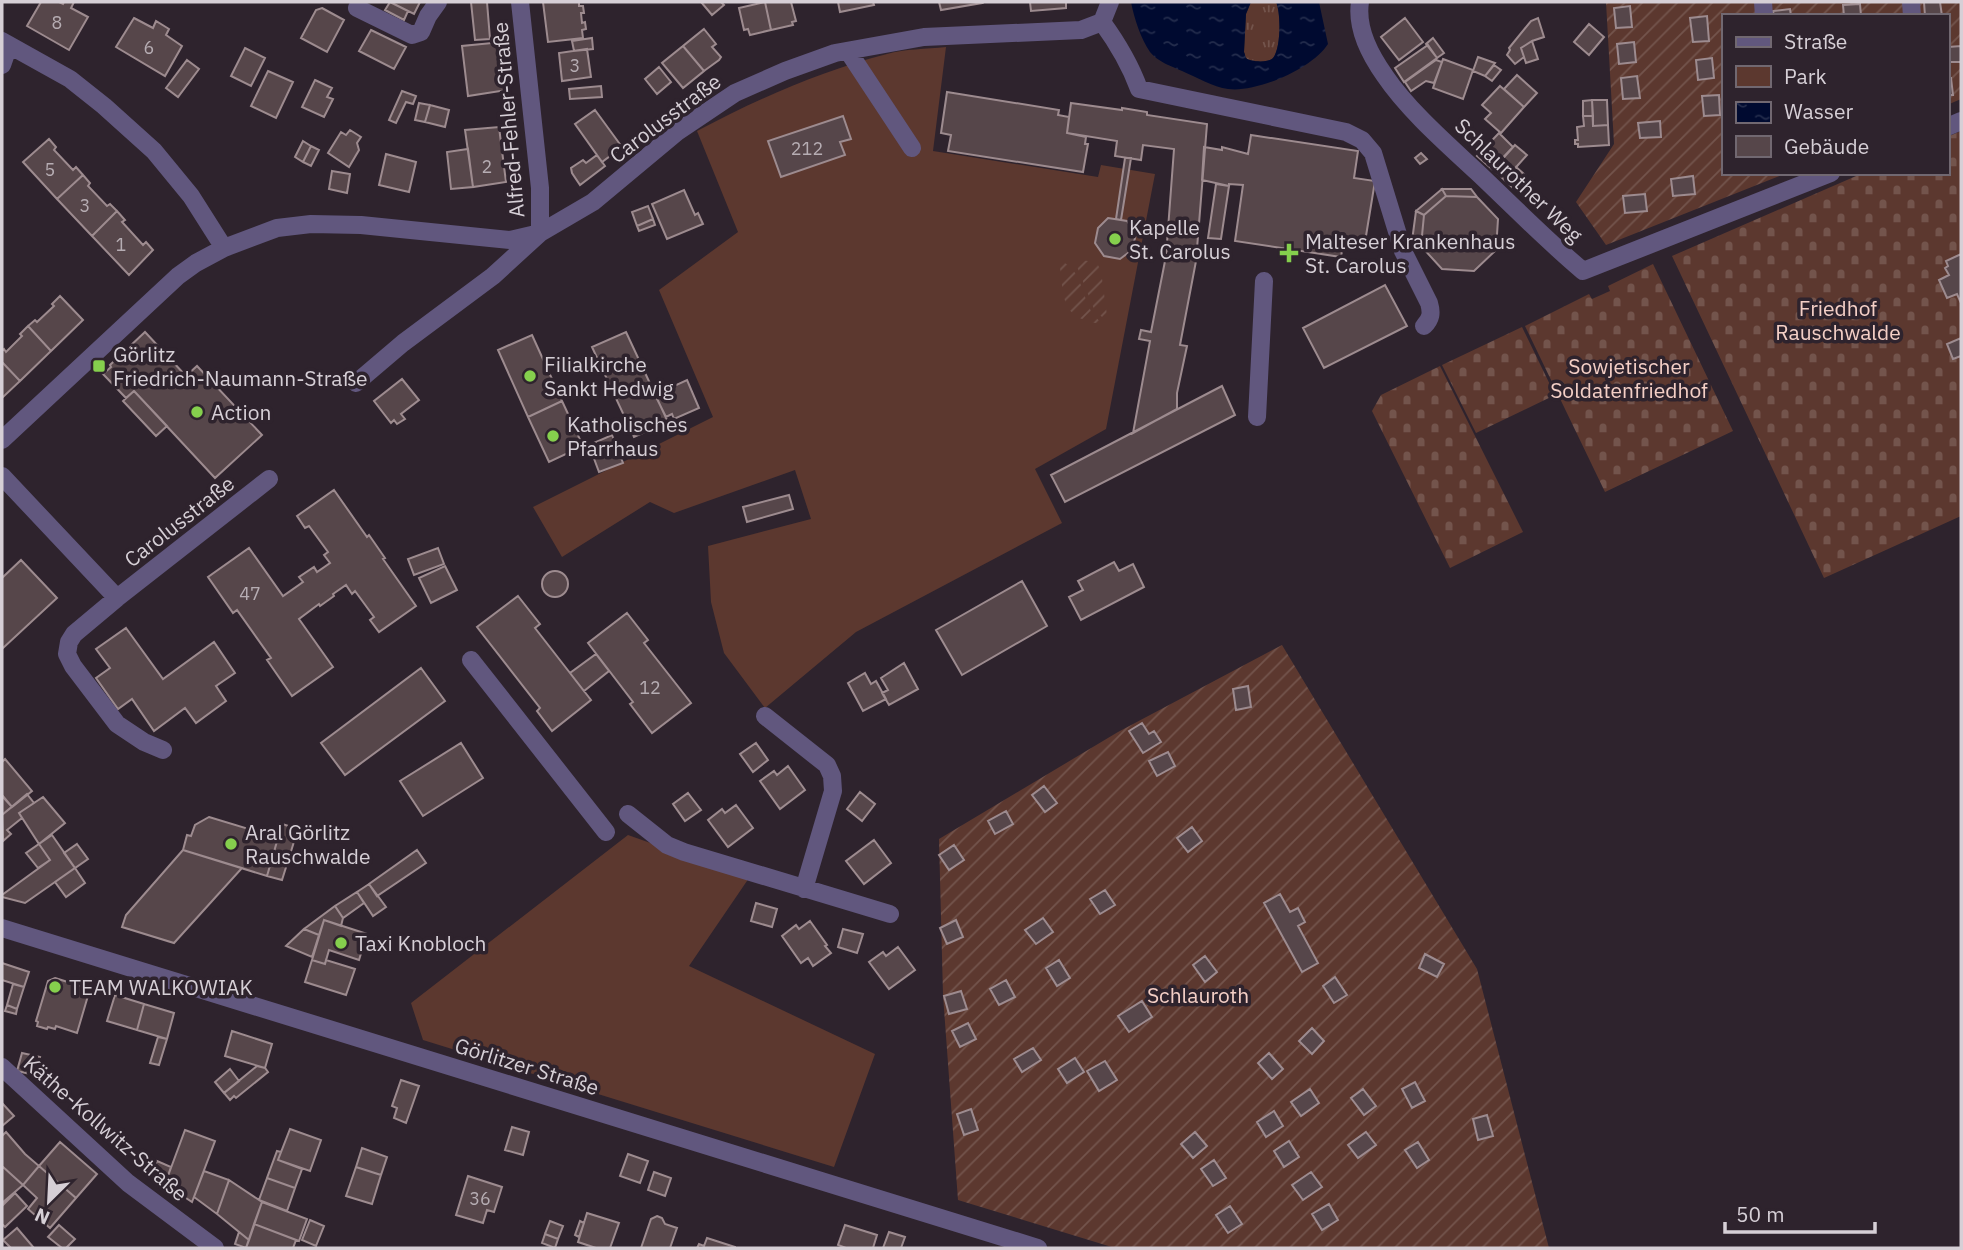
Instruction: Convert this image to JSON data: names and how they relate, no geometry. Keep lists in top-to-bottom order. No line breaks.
{"streets":{"street":["Carolusstraße","Alfred-Fehler-Straße","Schlaurother Weg","Görlitzer Straße","Käthe-Kollwitz-Straße"]},"crossings":[["Carolusstraße","Alfred-Fehler-Straße"]],"parks":["Friedhof Rauschwalde","Sowjetischer Soldatenfriedhof","Schlauroth"],"places":{"other":["Kapelle St. Carolus","Filialkirche Sankt Hedwig","Action","Katholisches Pfarrhaus","Aral Görlitz Rauschwalde","Taxi Knobloch","TEAM WALKOWIAK"],"health":["Malteser Krankenhaus St. Carolus"],"transit":["Görlitz Friedrich-Naumann-Straße"]},"house_numbers":["8","6","3","212","2","5","3","1","47","12","36"],"legend":["Straße","Park","Wasser","Gebäude"],"scale_bar":"50 m","north":"bottom left"}
